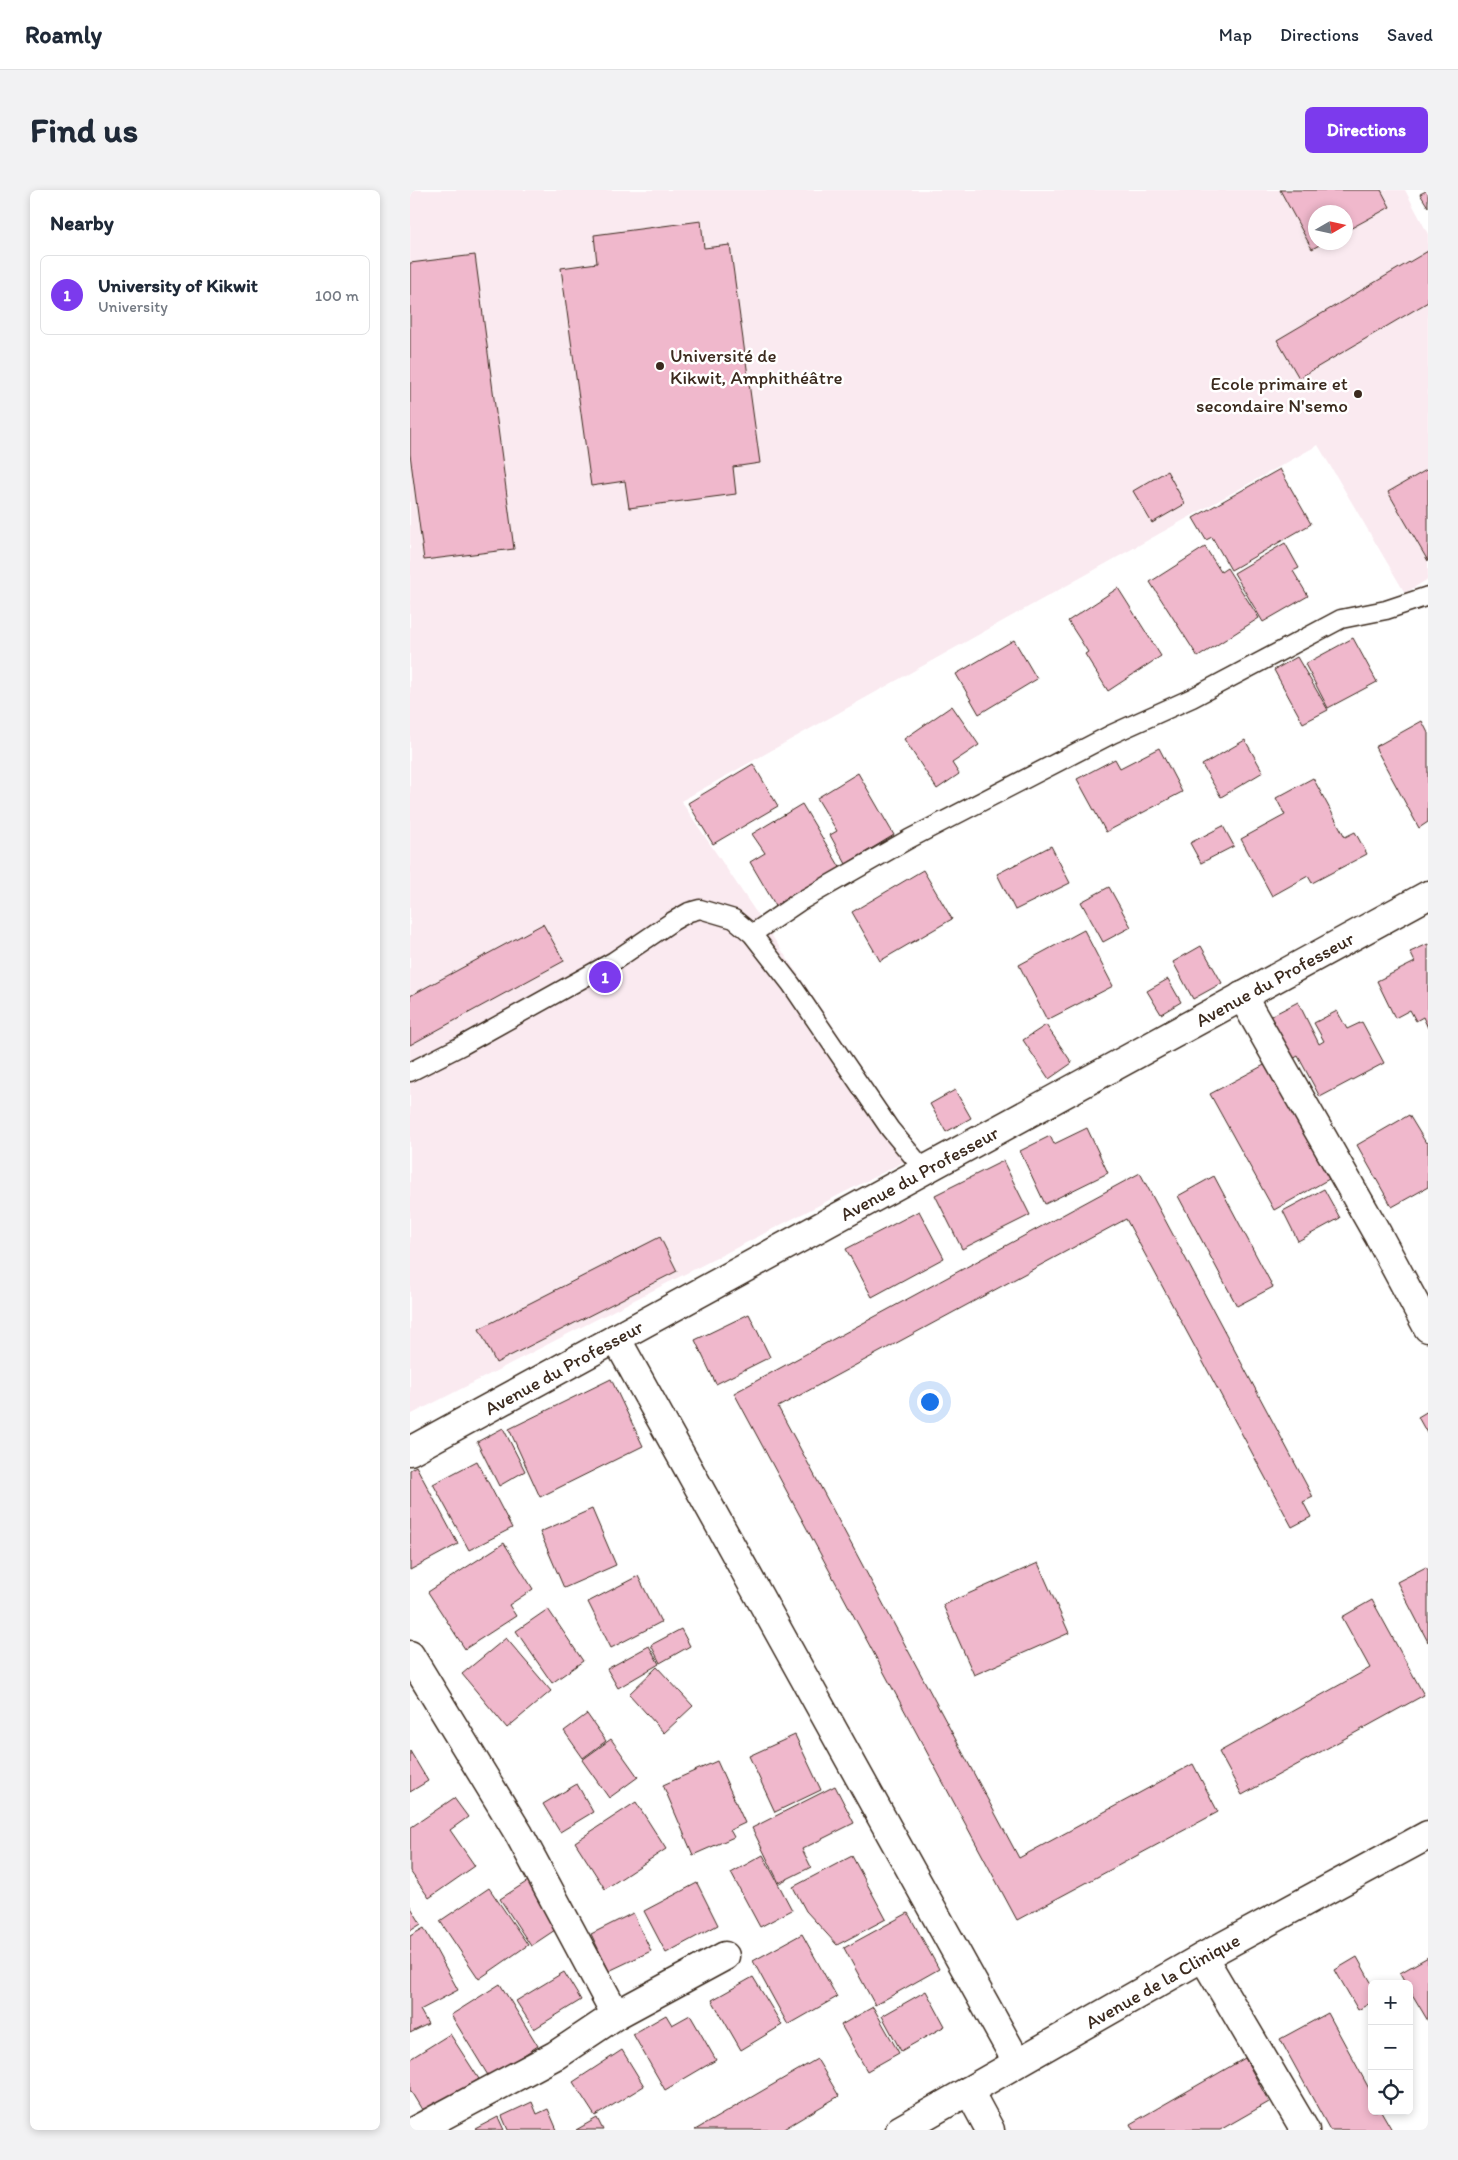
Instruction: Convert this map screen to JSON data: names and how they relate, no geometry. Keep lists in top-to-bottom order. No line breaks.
{"streets":{"street":["Avenue du Professeur","Avenue de la Clinique"]},"places":["Université de Kikwit, Amphithéâtre","Ecole primaire et secondaire N'semo"],"north":"right","page":{"header":"Roamly","nav":["Map","Directions","Saved"],"buttons":"Directions","title":"Find us","heading":"Nearby","list":[{"mark":"1","name":"University of Kikwit","note":"University","value":"100 m"}],"pins":"1","map_buttons":["+","−"]}}
